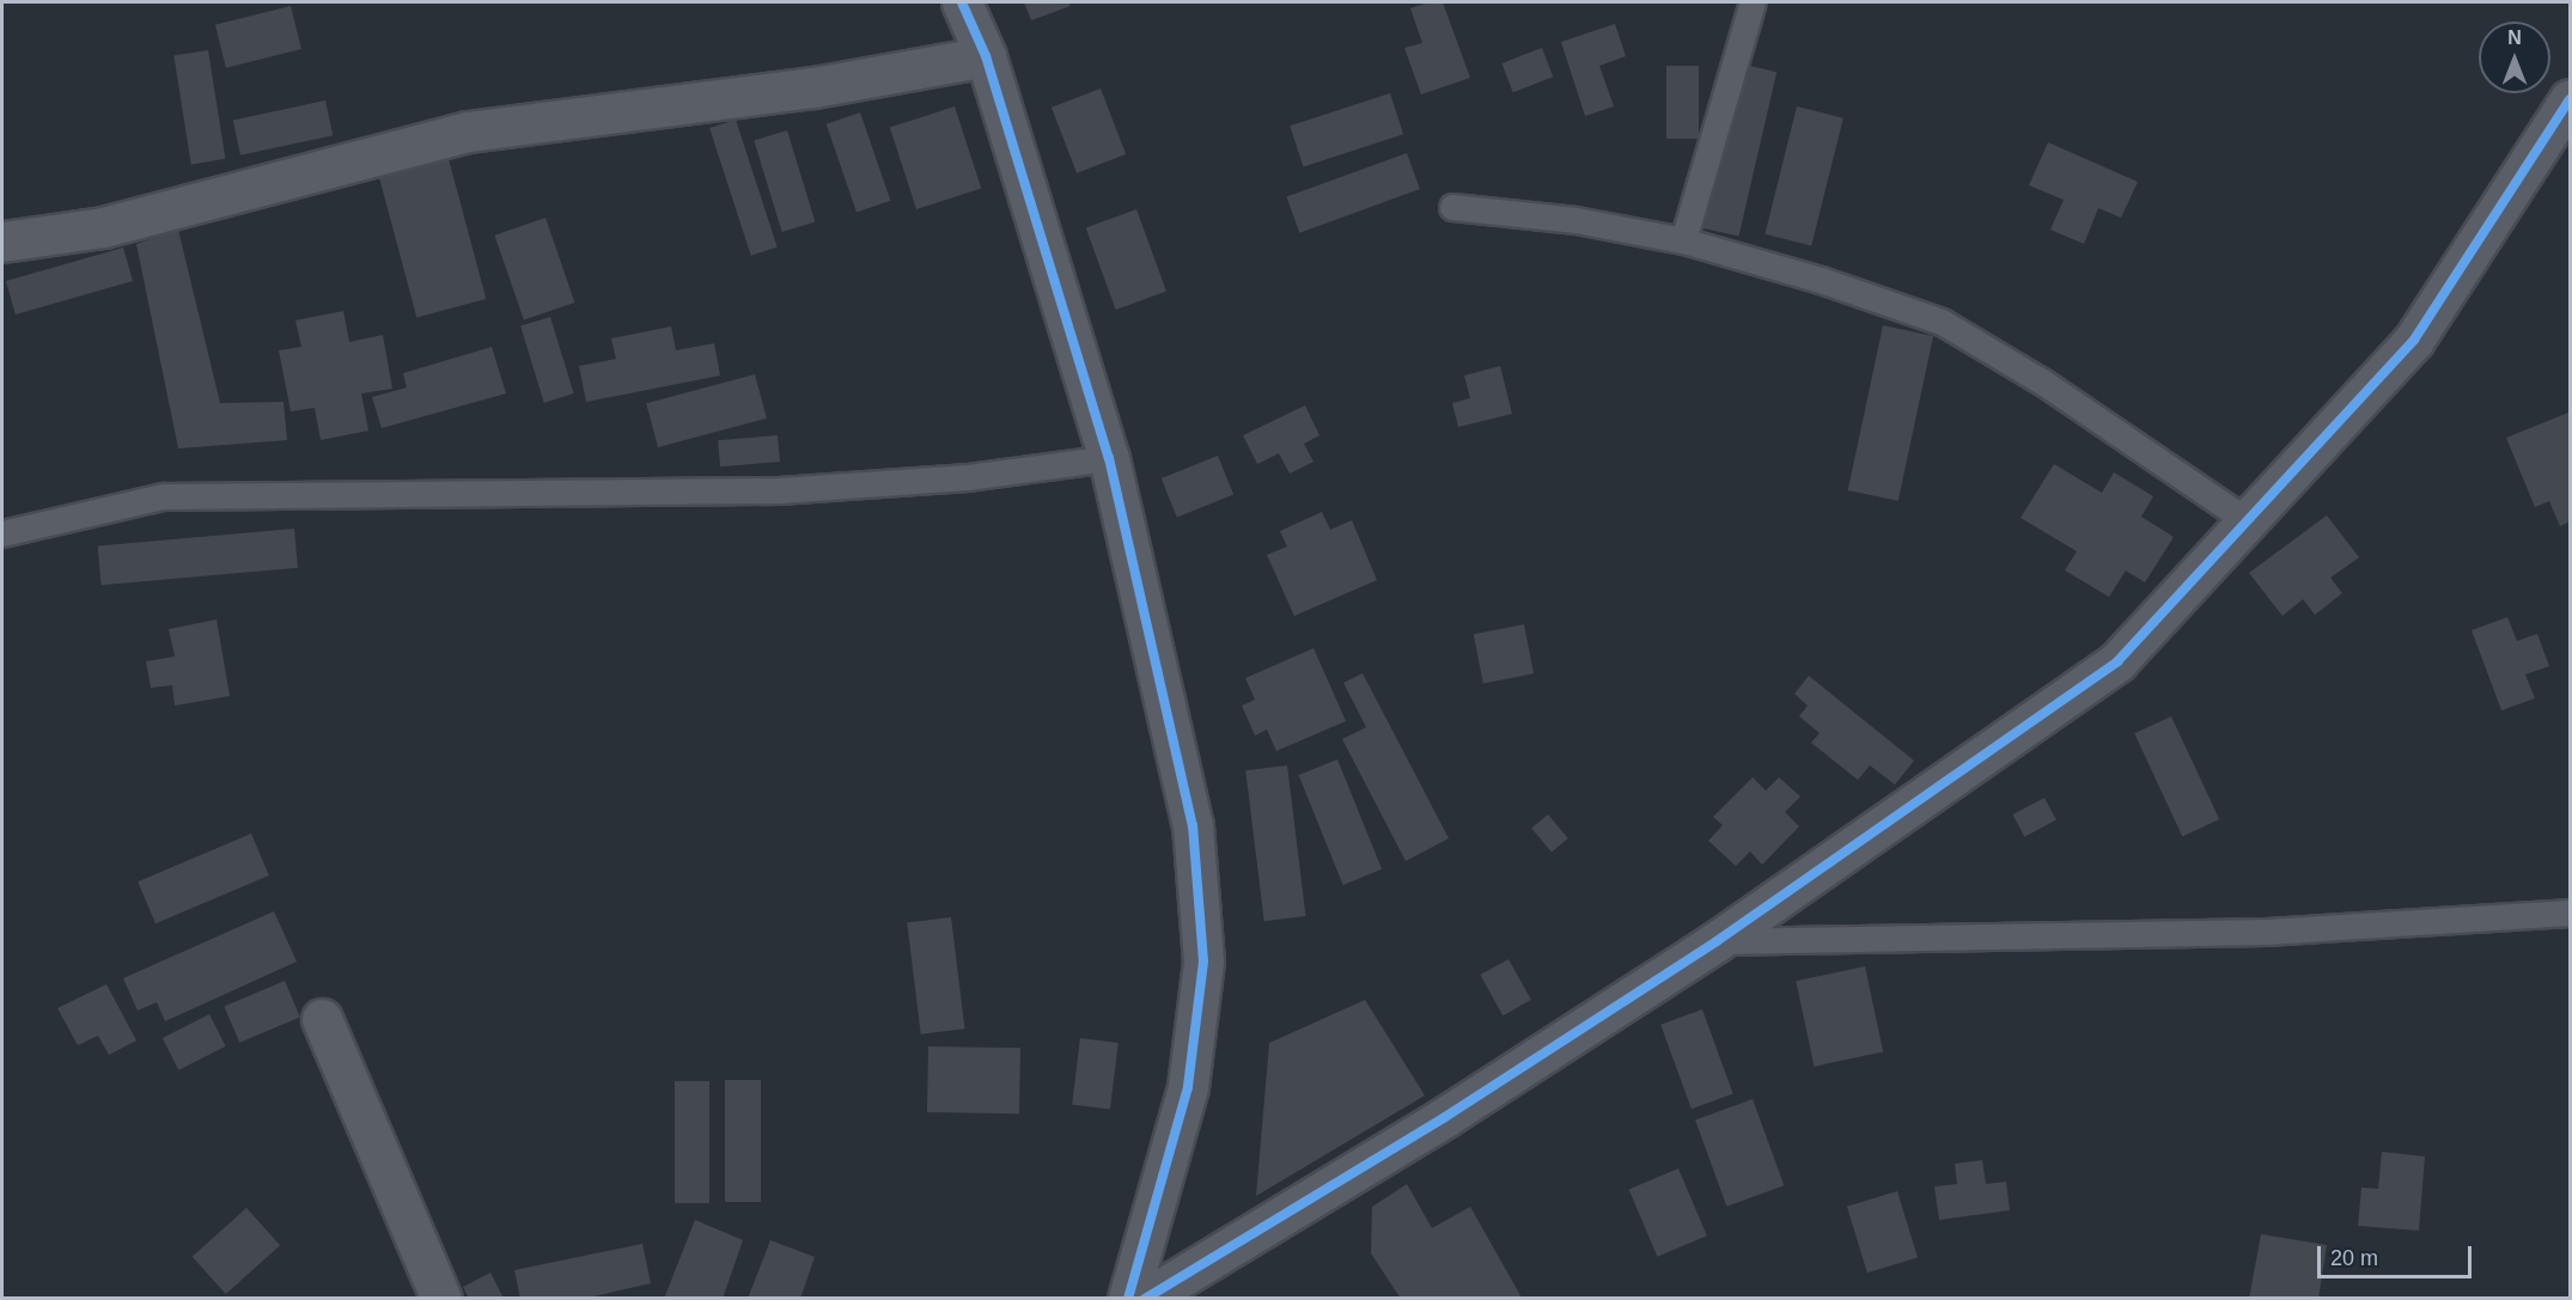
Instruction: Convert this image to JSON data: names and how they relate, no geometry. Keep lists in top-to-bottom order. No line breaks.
{"scale_bar":"20 m","north":"top"}
